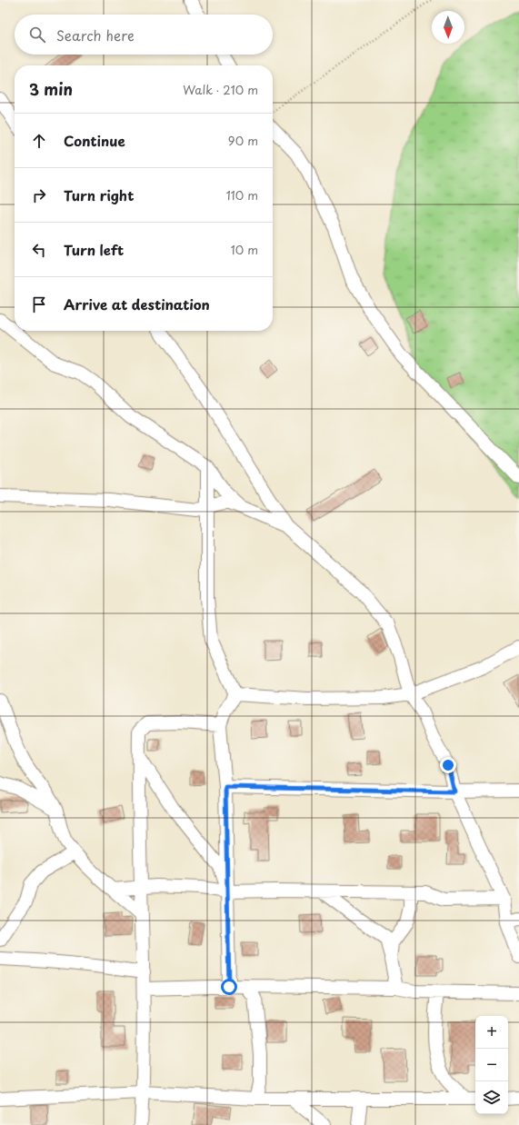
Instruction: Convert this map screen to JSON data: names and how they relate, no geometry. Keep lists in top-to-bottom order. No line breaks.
{"north":"bottom","page":{"search":"Search here","heading":["3 min","Walk · 210 m"],"list":[["Continue","90 m"],["Turn right","110 m"],["Turn left","10 m"],"Arrive at destination"],"map_buttons":["+","−"]}}
